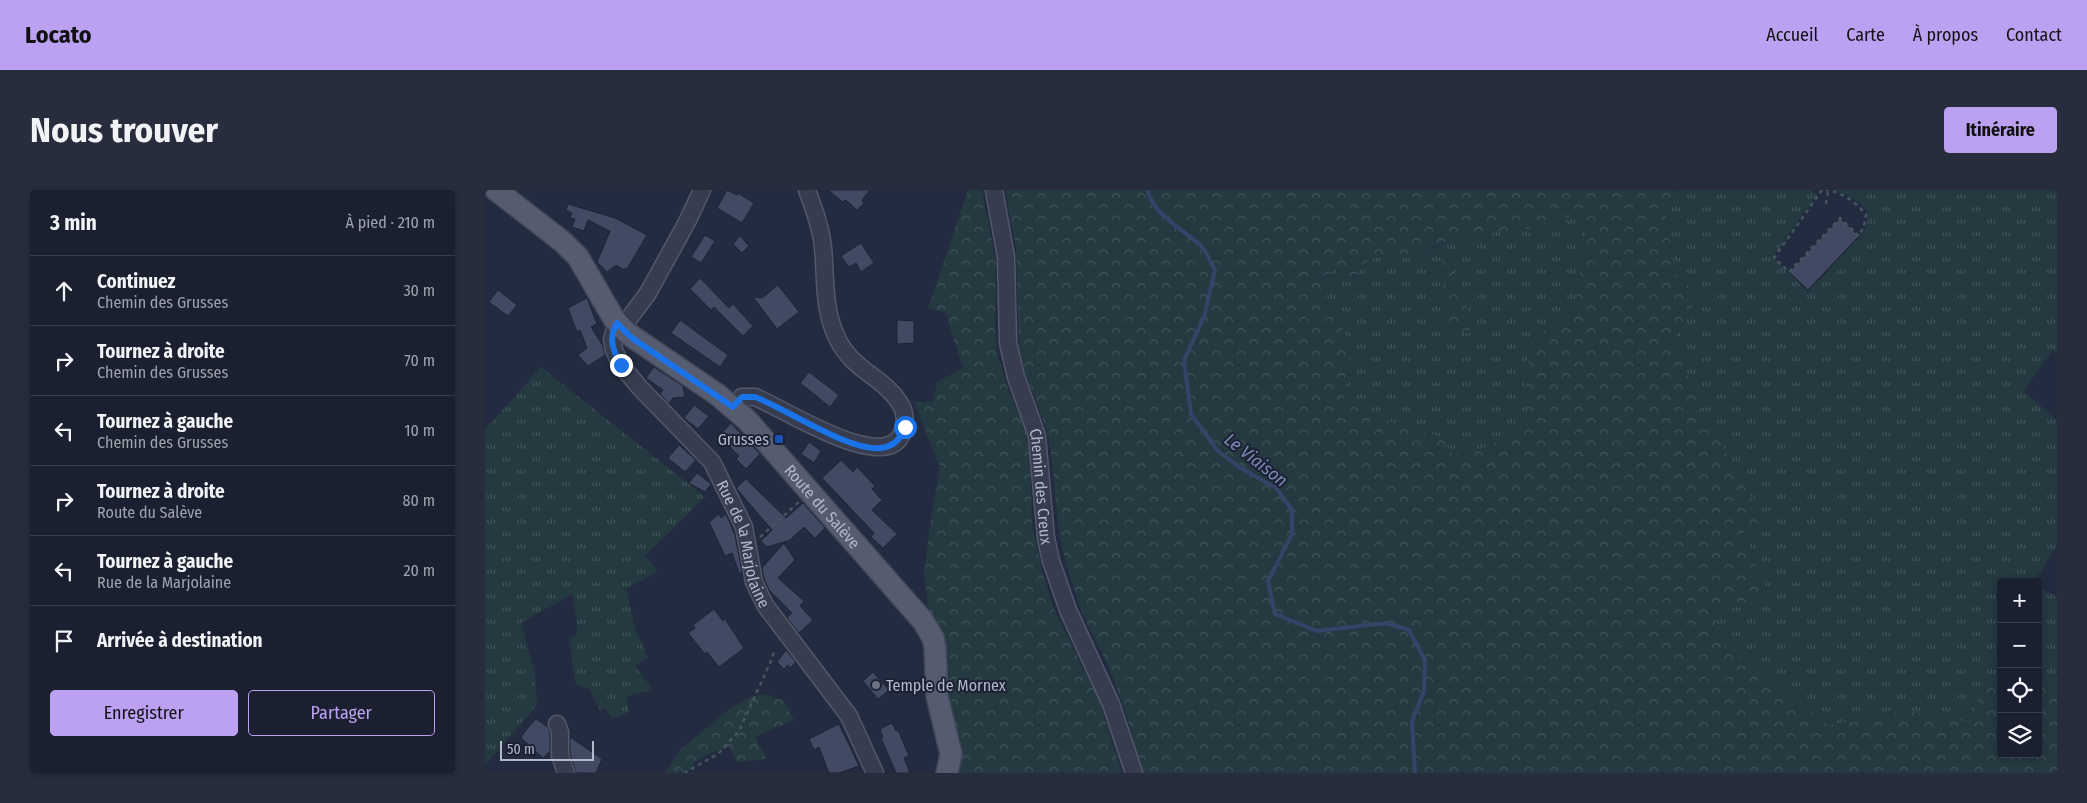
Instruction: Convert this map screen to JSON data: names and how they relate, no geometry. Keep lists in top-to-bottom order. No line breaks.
{"streets":{"main road":["Route du Salève"],"street":["Chemin des Creux","Rue de la Marjolaine"]},"crossings":[["Route du Salève","Rue de la Marjolaine"]],"water":["Le Viaison"],"places":{"transit":["Grusses"],"other":["Temple de Mornex"]},"scale_bar":"50 m","page":{"header":"Locato","nav":["Accueil","Carte","À propos","Contact"],"buttons":["Itinéraire",["Enregistrer","Partager"]],"title":"Nous trouver","heading":["3 min","À pied · 210 m"],"list":[["Continuez","Chemin des Grusses","30 m"],["Tournez à droite","Chemin des Grusses","70 m"],["Tournez à gauche","Chemin des Grusses","10 m"],["Tournez à droite","Route du Salève","80 m"],["Tournez à gauche","Rue de la Marjolaine","20 m"],"Arrivée à destination"],"map_buttons":["+","−"],"scale":"50 m"}}
